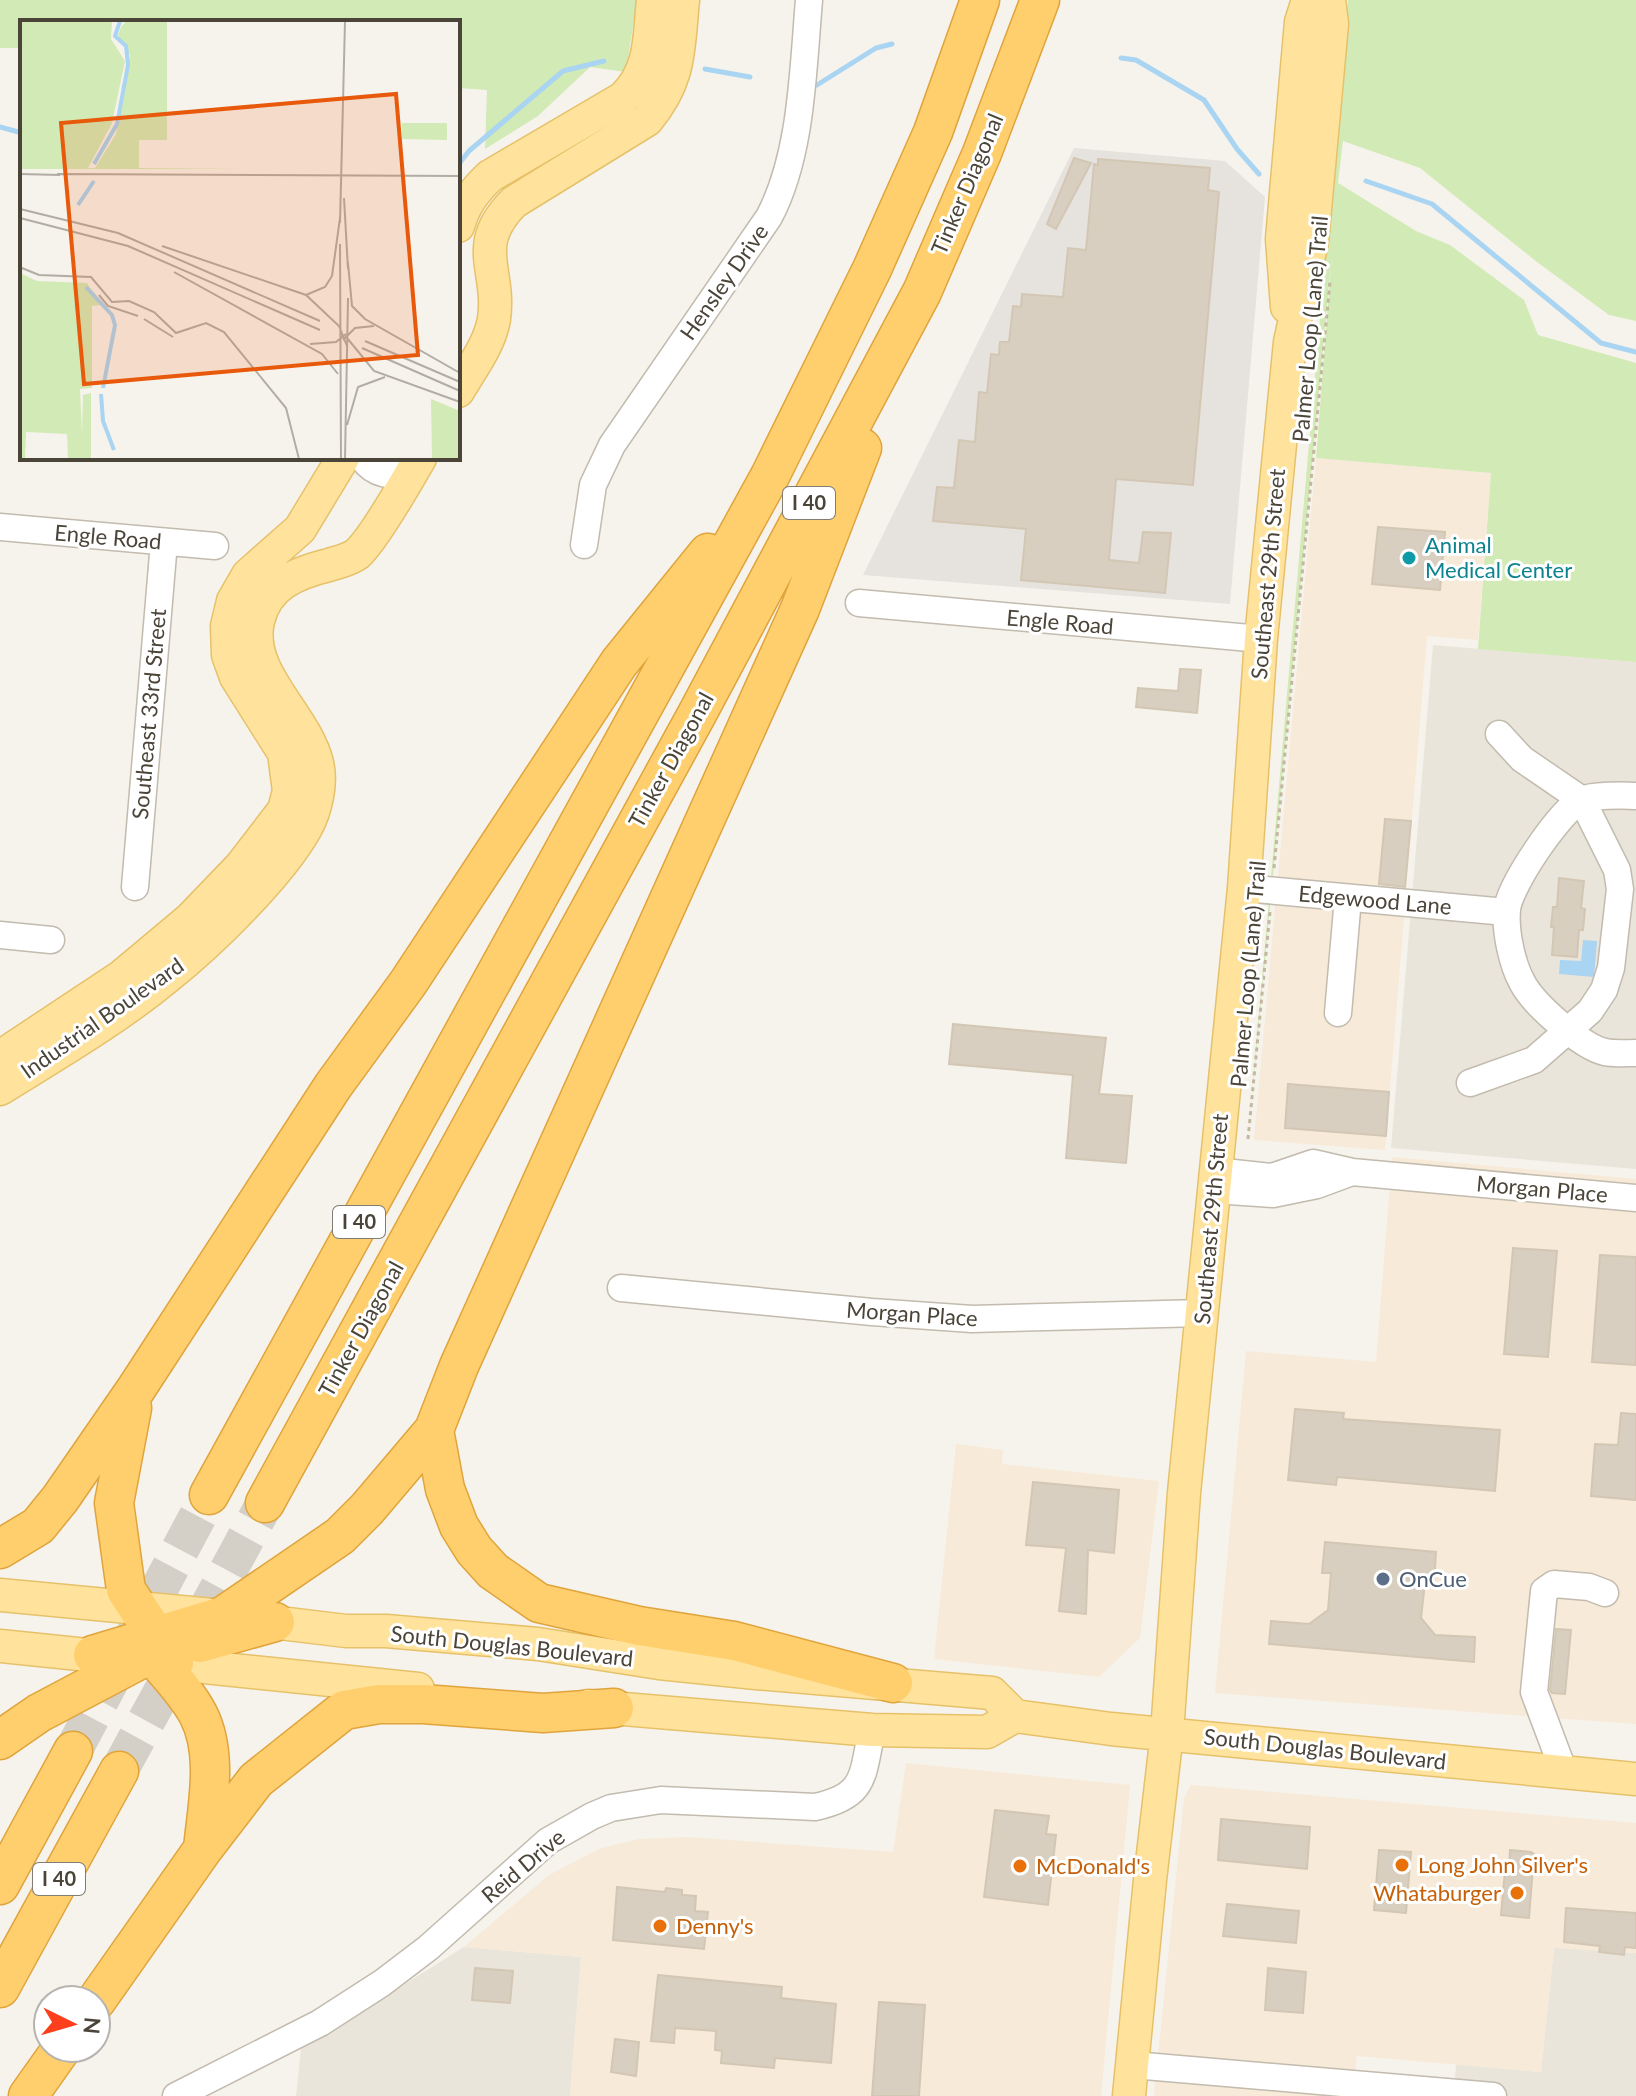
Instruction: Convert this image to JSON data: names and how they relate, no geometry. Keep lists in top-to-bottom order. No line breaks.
{"streets":{"highway":["Tinker Diagonal","I 40"],"main road":["Southeast 29th Street","Industrial Boulevard","South Douglas Boulevard"],"street":["Hensley Drive","Engle Road","Southeast 33rd Street","Edgewood Lane","Morgan Place","Reid Drive"],"path":["Palmer Loop (Lane) Trail"]},"crossings":[["Palmer Loop (Lane) Trail","Southeast 29th Street"],["Palmer Loop (Lane) Trail","Edgewood Lane"],["Engle Road","Southeast 29th Street"],["Engle Road","Southeast 33rd Street"],["Southeast 29th Street","Edgewood Lane"],["Southeast 29th Street","Morgan Place"],["Southeast 29th Street","South Douglas Boulevard"]],"places":["Animal Medical Center","OnCue","Long John Silver's","McDonald's","Whataburger","Denny's"],"north":"right"}
